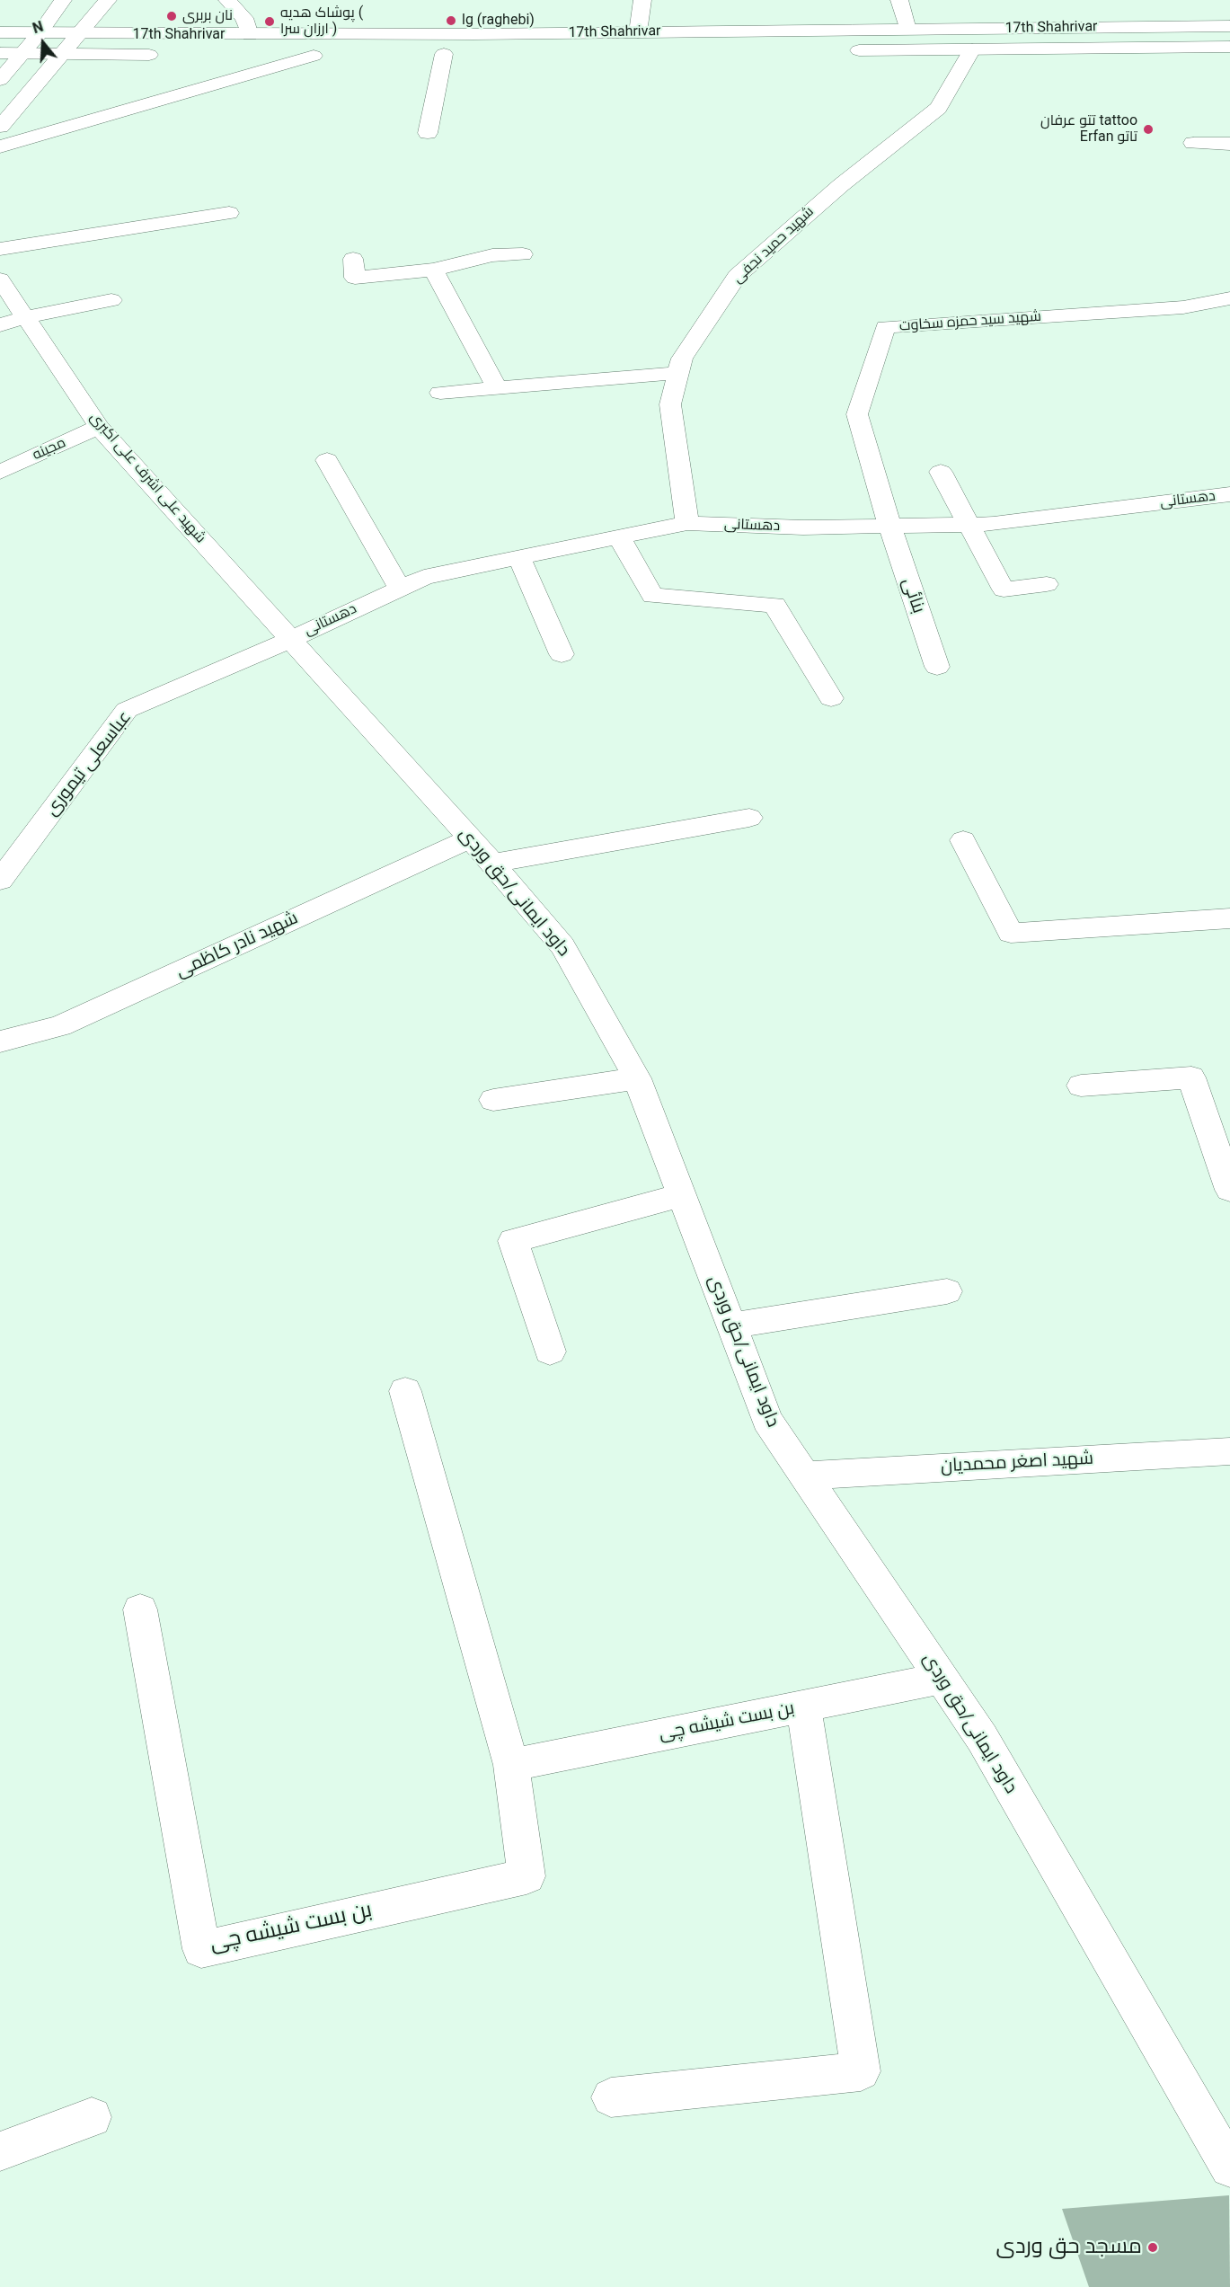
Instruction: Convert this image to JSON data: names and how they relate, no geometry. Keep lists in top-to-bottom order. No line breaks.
{"streets":{"street":["17th Shahrivar","شهید حمید نجفی","شهید سید حمزه سخاوت","مجینه","شهید علی اشرف علی اکبری","دهستانی","بنائی","عباسعلی تیموری","داود ایمانی/حق وردی","شهید نادر کاظمی","شهید اصغر محمدیان","بن بست شیشه چی"]},"crossings":[["17th Shahrivar","شهید حمید نجفی"],["شهید حمید نجفی","دهستانی"],["شهید سید حمزه سخاوت","دهستانی"],["شهید سید حمزه سخاوت","بنائی"],["مجینه","شهید علی اشرف علی اکبری"],["شهید علی اشرف علی اکبری","دهستانی"],["شهید علی اشرف علی اکبری","عباسعلی تیموری"],["شهید علی اشرف علی اکبری","داود ایمانی/حق وردی"],["دهستانی","بنائی"],["دهستانی","عباسعلی تیموری"],["دهستانی","داود ایمانی/حق وردی"],["عباسعلی تیموری","داود ایمانی/حق وردی"],["داود ایمانی/حق وردی","شهید نادر کاظمی"],["داود ایمانی/حق وردی","شهید اصغر محمدیان"],["داود ایمانی/حق وردی","بن بست شیشه چی"]],"places":["نان بربری","lg (raghebi)","پوشاک هدیه ( ارزان سرا )","تتو عرفان tattoo Erfan تاتو","مسجد حق وردی"],"north":"top"}
